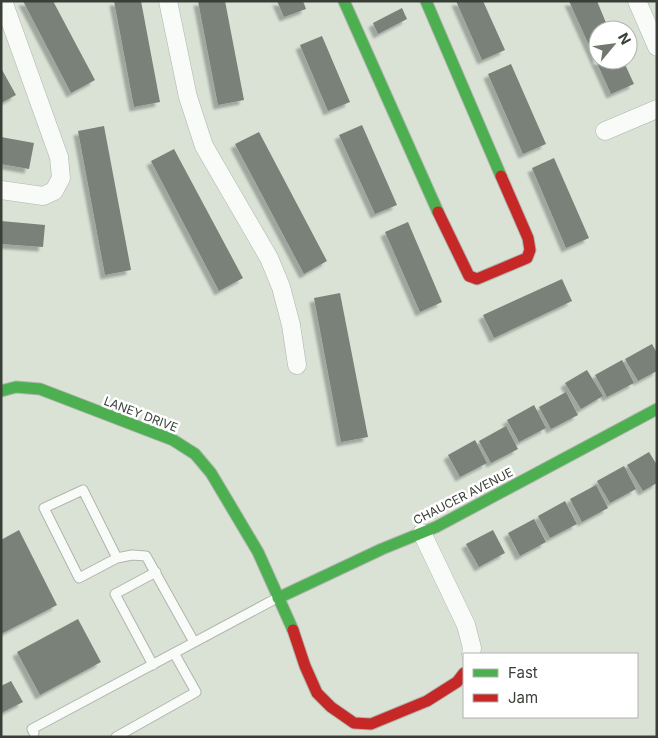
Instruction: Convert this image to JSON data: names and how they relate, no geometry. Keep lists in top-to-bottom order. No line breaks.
{"streets":{"street":["LANEY DRIVE","CHAUCER AVENUE"]},"crossings":[["LANEY DRIVE","CHAUCER AVENUE"]],"legend":["Fast","Jam"],"north":"top right"}
